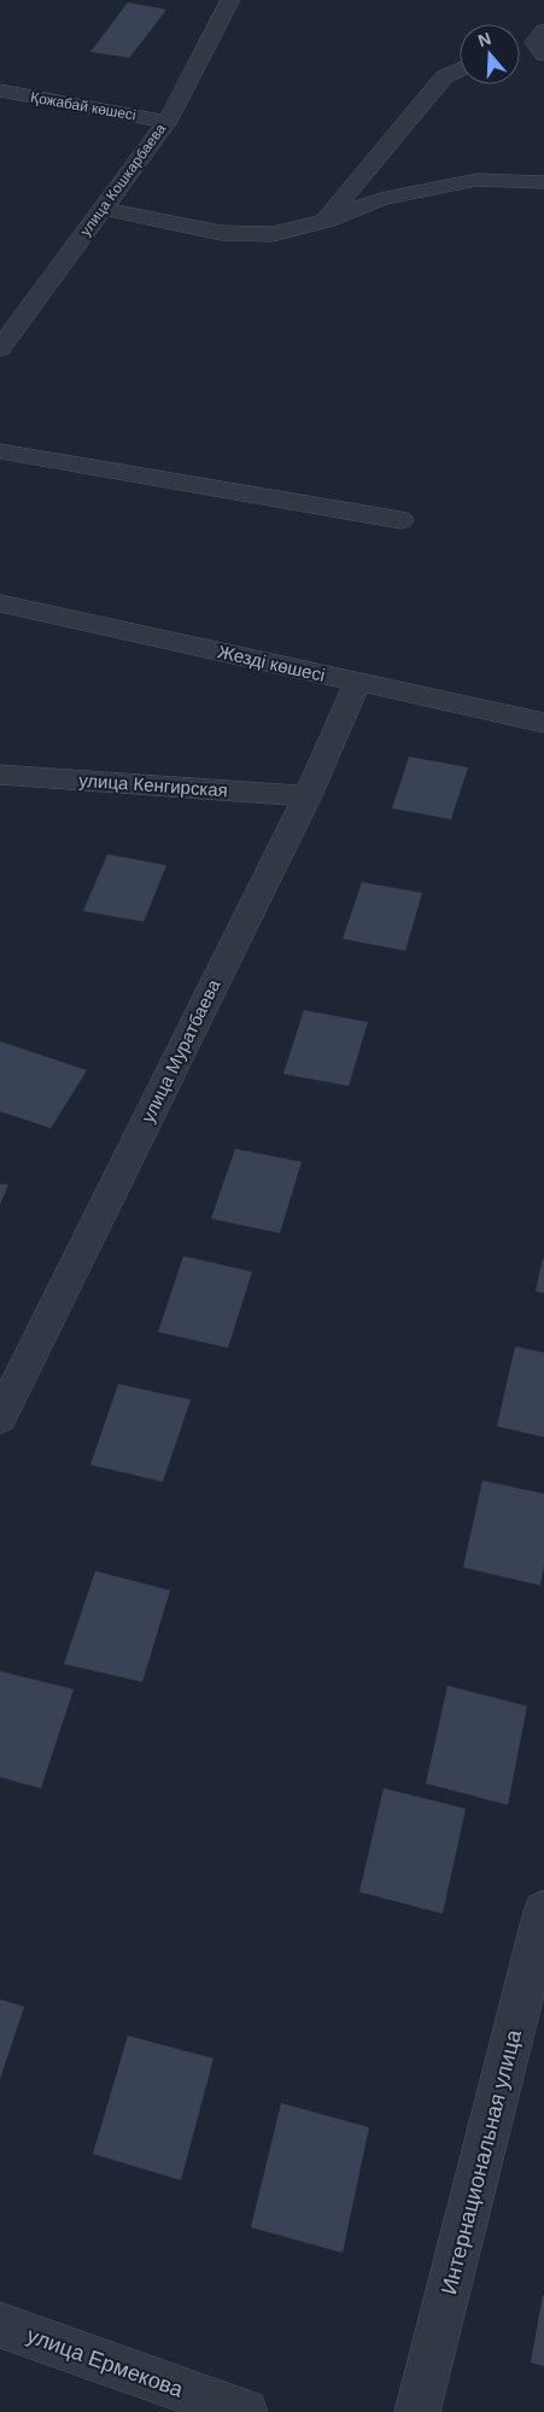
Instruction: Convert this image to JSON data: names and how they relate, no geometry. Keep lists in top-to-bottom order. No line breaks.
{"streets":{"street":["Қожабай көшесі","улица Кошкарбаева","Жезді көшесі","улица Кенгирская","улица Муратбаева","Интернациональная улица","улица Ермекова"]},"crossings":[["Қожабай көшесі","улица Кошкарбаева"],["Жезді көшесі","улица Муратбаева"],["улица Кенгирская","улица Муратбаева"]],"north":"top"}
